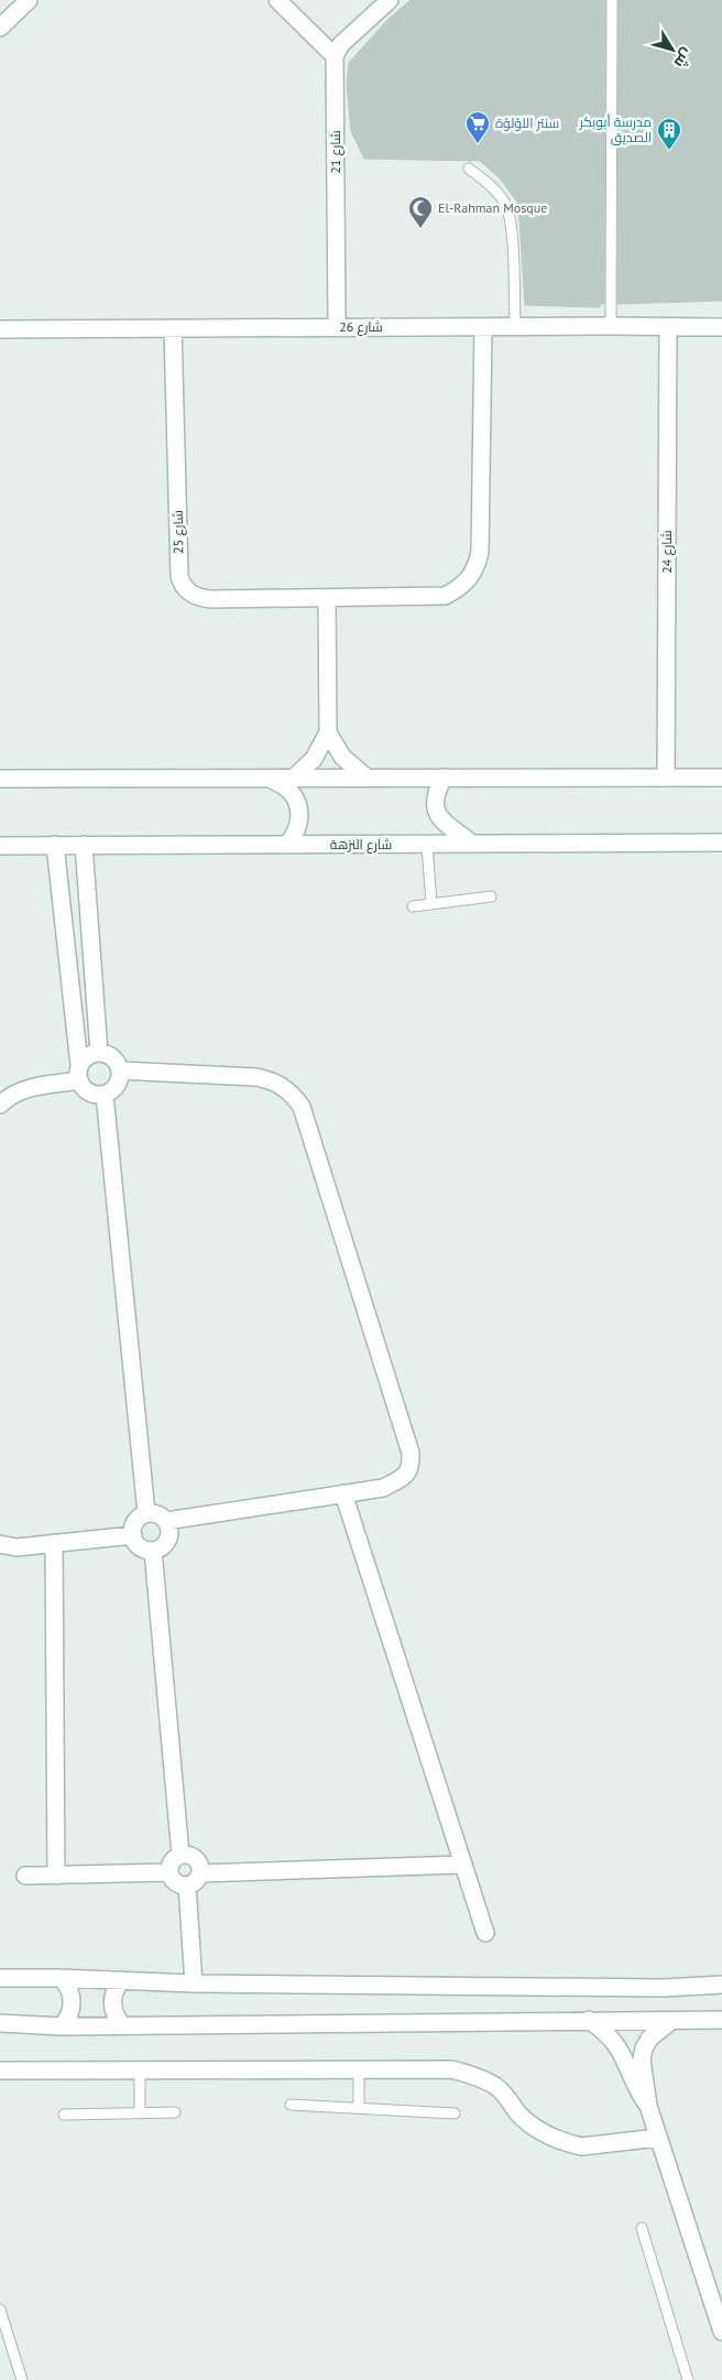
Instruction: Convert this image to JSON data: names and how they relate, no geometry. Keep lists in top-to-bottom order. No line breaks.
{"streets":{"street":["شارع 21","شارع 26","شارع 25","شارع 24","شارع النزهة"]},"crossings":[["شارع 21","شارع 26"],["شارع 26","شارع 25"],["شارع 26","شارع 24"]],"places":{"supermarket":["سنتر اللؤلؤة"],"building":["مدرسة أبوبكر الصديق"],"mosque":["El-Rahman Mosque"]},"north":"bottom right"}
